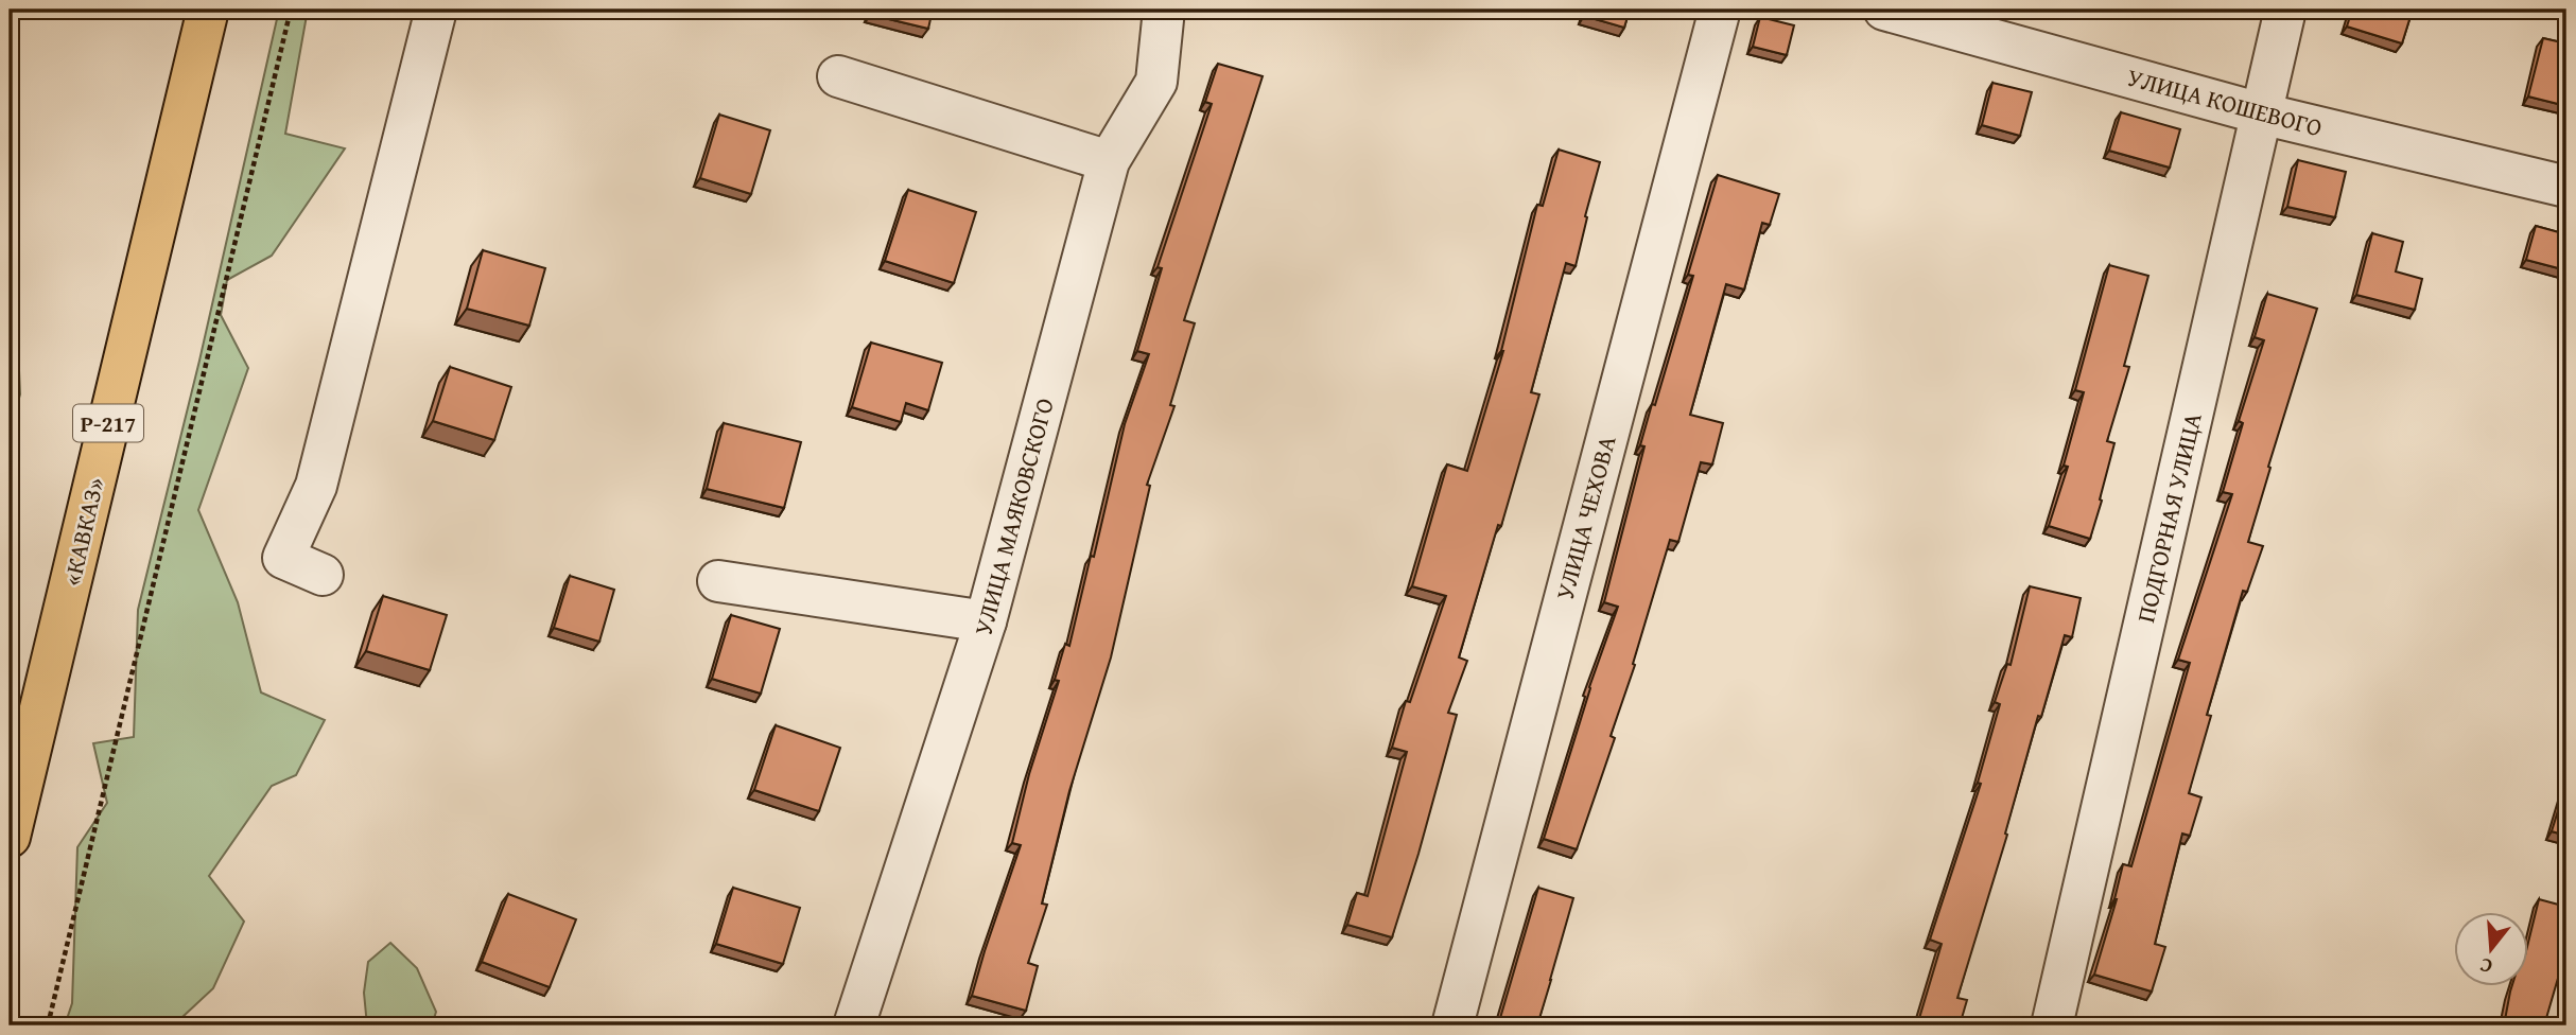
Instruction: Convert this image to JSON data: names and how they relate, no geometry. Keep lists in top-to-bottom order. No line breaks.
{"streets":{"highway":["Р-217","«КАВКАЗ»"],"street":["УЛИЦА КОШЕВОГО","УЛИЦА МАЯКОВСКОГО","УЛИЦА ЧЕХОВА","ПОДГОРНАЯ УЛИЦА"]},"crossings":[["УЛИЦА КОШЕВОГО","ПОДГОРНАЯ УЛИЦА"]],"north":"bottom"}
